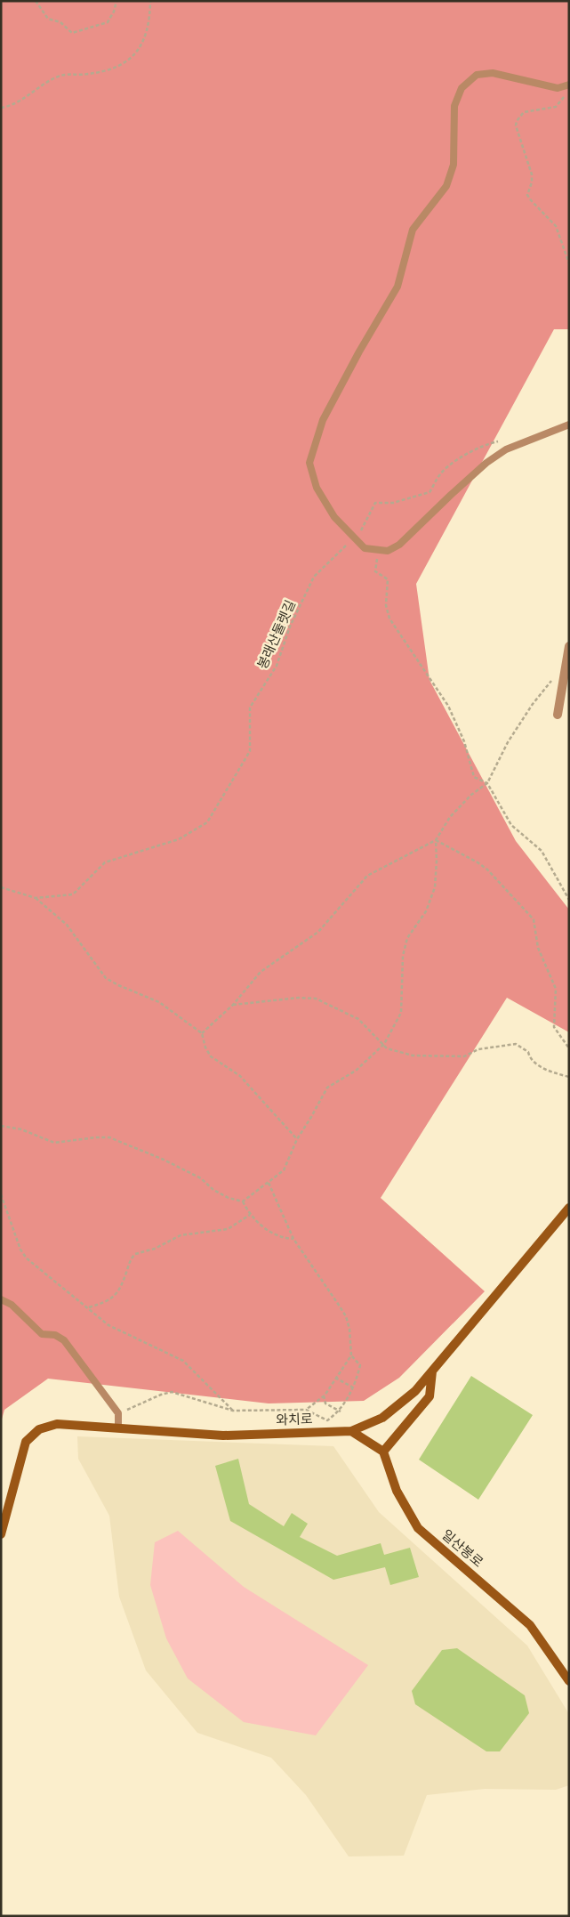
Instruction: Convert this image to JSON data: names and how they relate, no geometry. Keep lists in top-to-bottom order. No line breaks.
{"streets":{"main road":["와치로","일산봉로"],"path":["봉래산둘렛길"]}}
